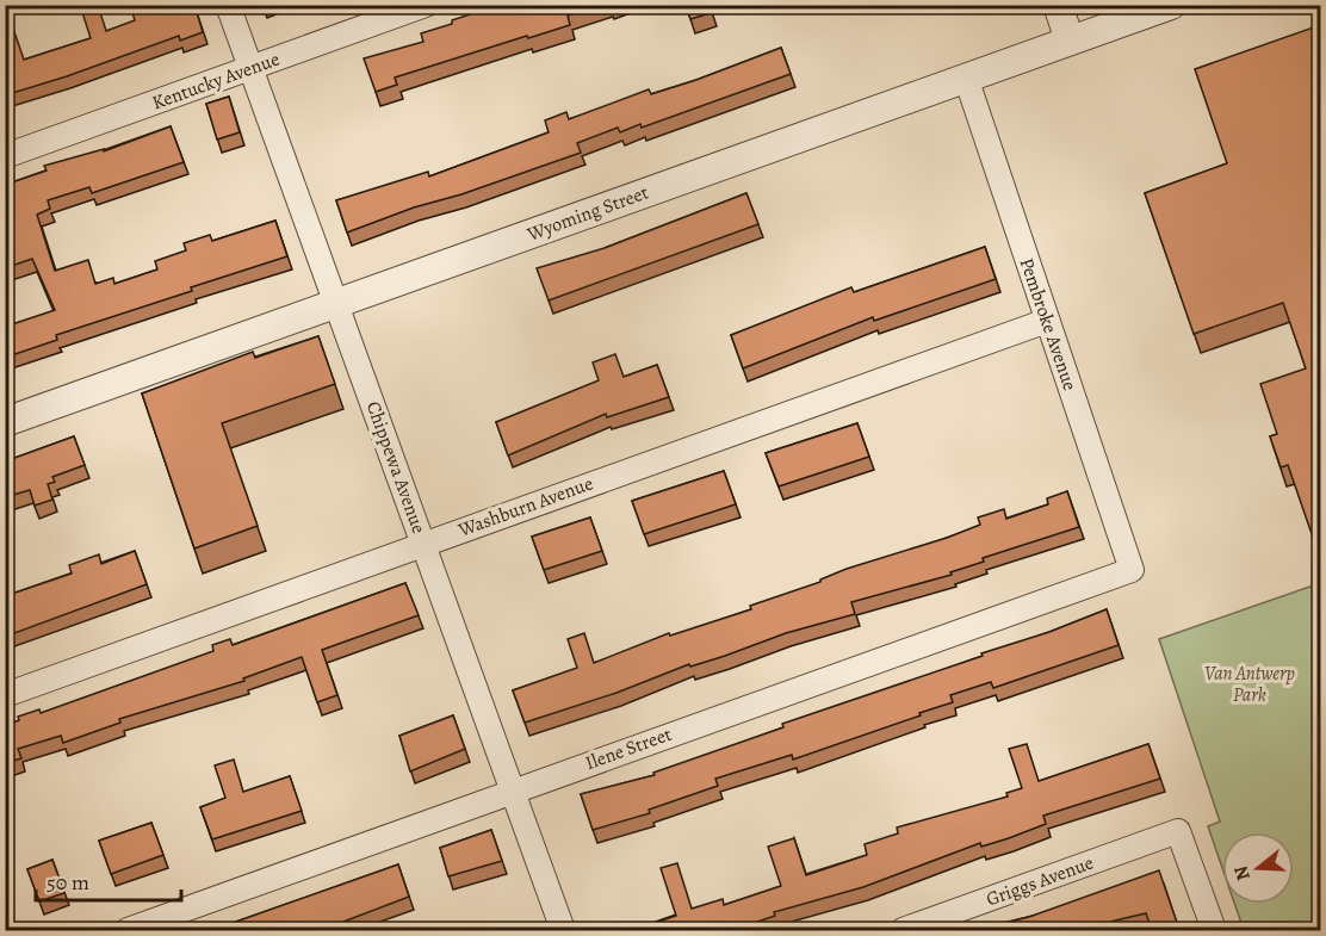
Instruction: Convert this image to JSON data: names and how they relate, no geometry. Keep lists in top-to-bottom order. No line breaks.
{"streets":{"street":["Kentucky Avenue","Wyoming Street","Pembroke Avenue","Chippewa Avenue","Washburn Avenue","Ilene Street","Griggs Avenue"]},"crossings":[["Kentucky Avenue","Chippewa Avenue"],["Wyoming Street","Pembroke Avenue"],["Wyoming Street","Chippewa Avenue"],["Pembroke Avenue","Washburn Avenue"],["Pembroke Avenue","Ilene Street"],["Chippewa Avenue","Washburn Avenue"],["Chippewa Avenue","Ilene Street"]],"parks":["Van Antwerp Park"],"scale_bar":"50 m","north":"left"}
